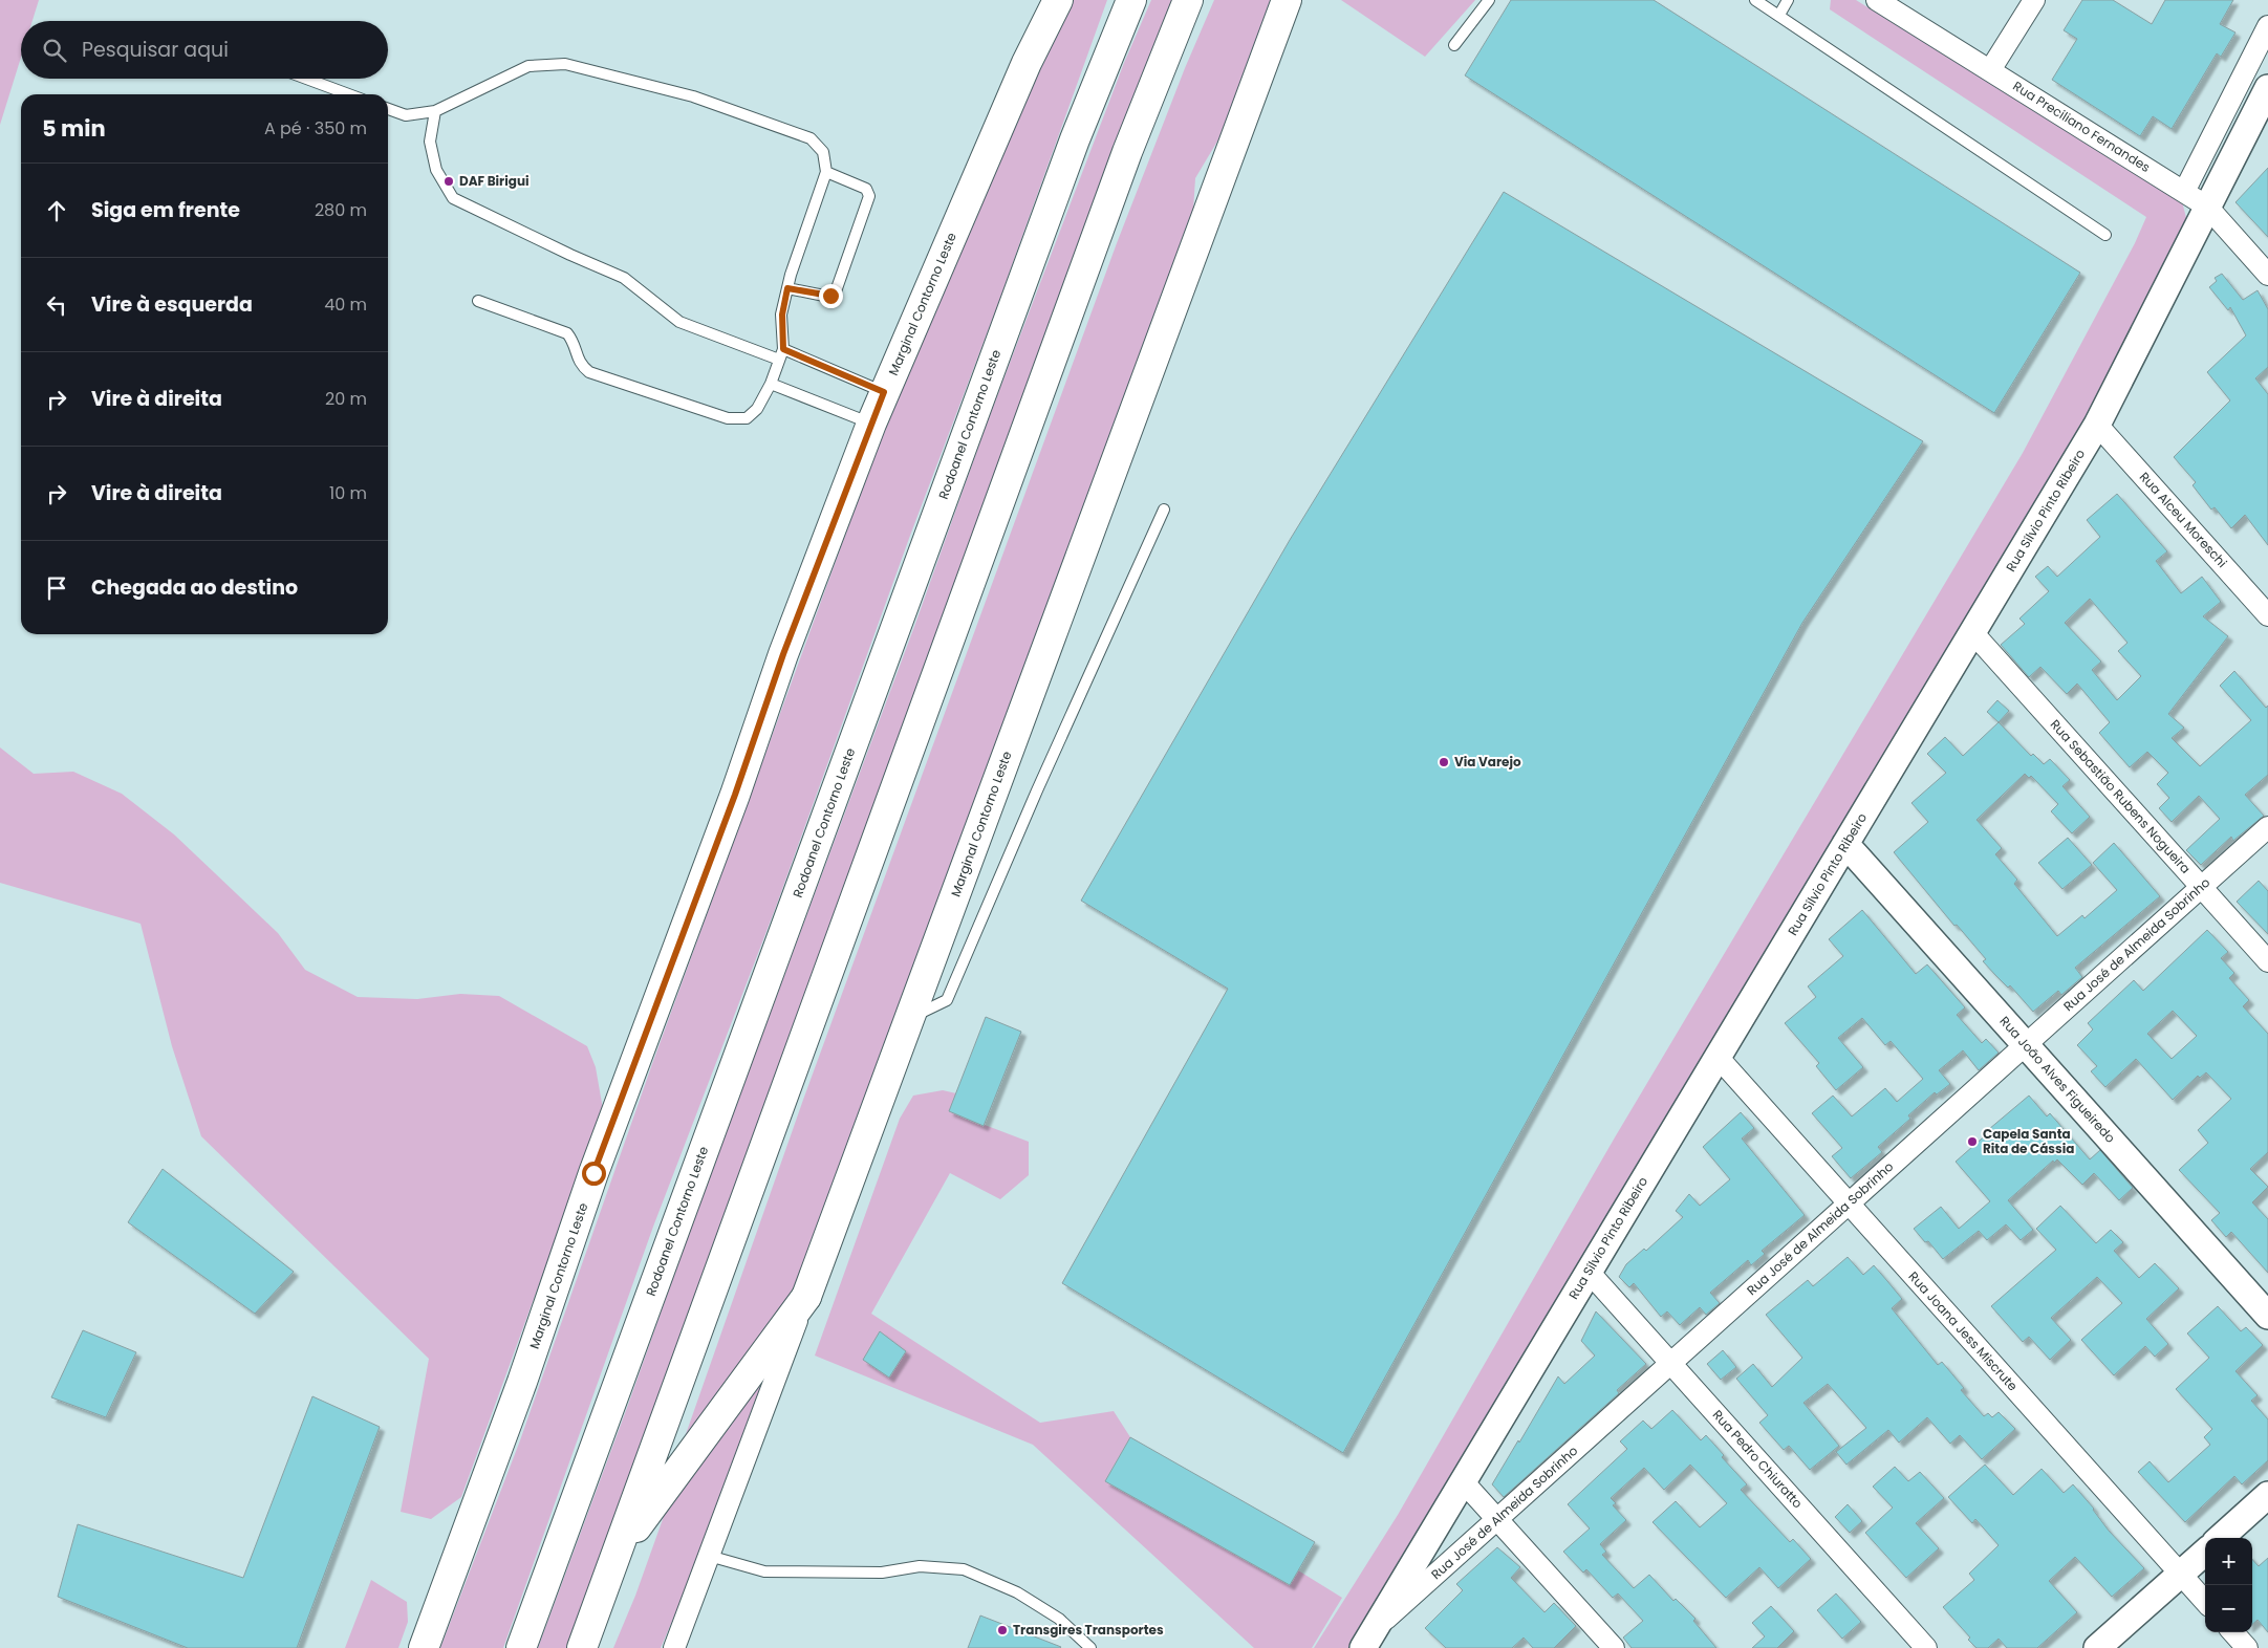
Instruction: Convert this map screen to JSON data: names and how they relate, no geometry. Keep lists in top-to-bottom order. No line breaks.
{"streets":{"main road":["Marginal Contorno Leste","Rodoanel Contorno Leste"],"street":["Rua Preciliano Fernandes","Rua Sílvio Pinto Ribeiro","Rua Alceu Moreschi","Rua Sebastião Rubens Nogueira","Rua José de Almeida Sobrinho","Rua João Alves Figueiredo","Rua Joana Jess Miscrute","Rua Pedro Chiuratto"]},"crossings":[["Rua Preciliano Fernandes","Rua Sílvio Pinto Ribeiro"],["Rua Sílvio Pinto Ribeiro","Rua Alceu Moreschi"],["Rua Sílvio Pinto Ribeiro","Rua Sebastião Rubens Nogueira"],["Rua Sílvio Pinto Ribeiro","Rua José de Almeida Sobrinho"],["Rua Sílvio Pinto Ribeiro","Rua João Alves Figueiredo"],["Rua Sílvio Pinto Ribeiro","Rua Joana Jess Miscrute"],["Rua Sílvio Pinto Ribeiro","Rua Pedro Chiuratto"],["Rua Sebastião Rubens Nogueira","Rua José de Almeida Sobrinho"],["Rua José de Almeida Sobrinho","Rua João Alves Figueiredo"],["Rua José de Almeida Sobrinho","Rua Joana Jess Miscrute"],["Rua José de Almeida Sobrinho","Rua Pedro Chiuratto"]],"places":["DAF Birigui","Via Varejo","Capela Santa Rita de Cássia","Transgires Transportes"],"page":{"search":"Pesquisar aqui","heading":["5 min","A pé · 350 m"],"list":[["Siga em frente","280 m"],["Vire à esquerda","40 m"],["Vire à direita","20 m"],["Vire à direita","10 m"],"Chegada ao destino"],"map_buttons":["+","−"]}}
